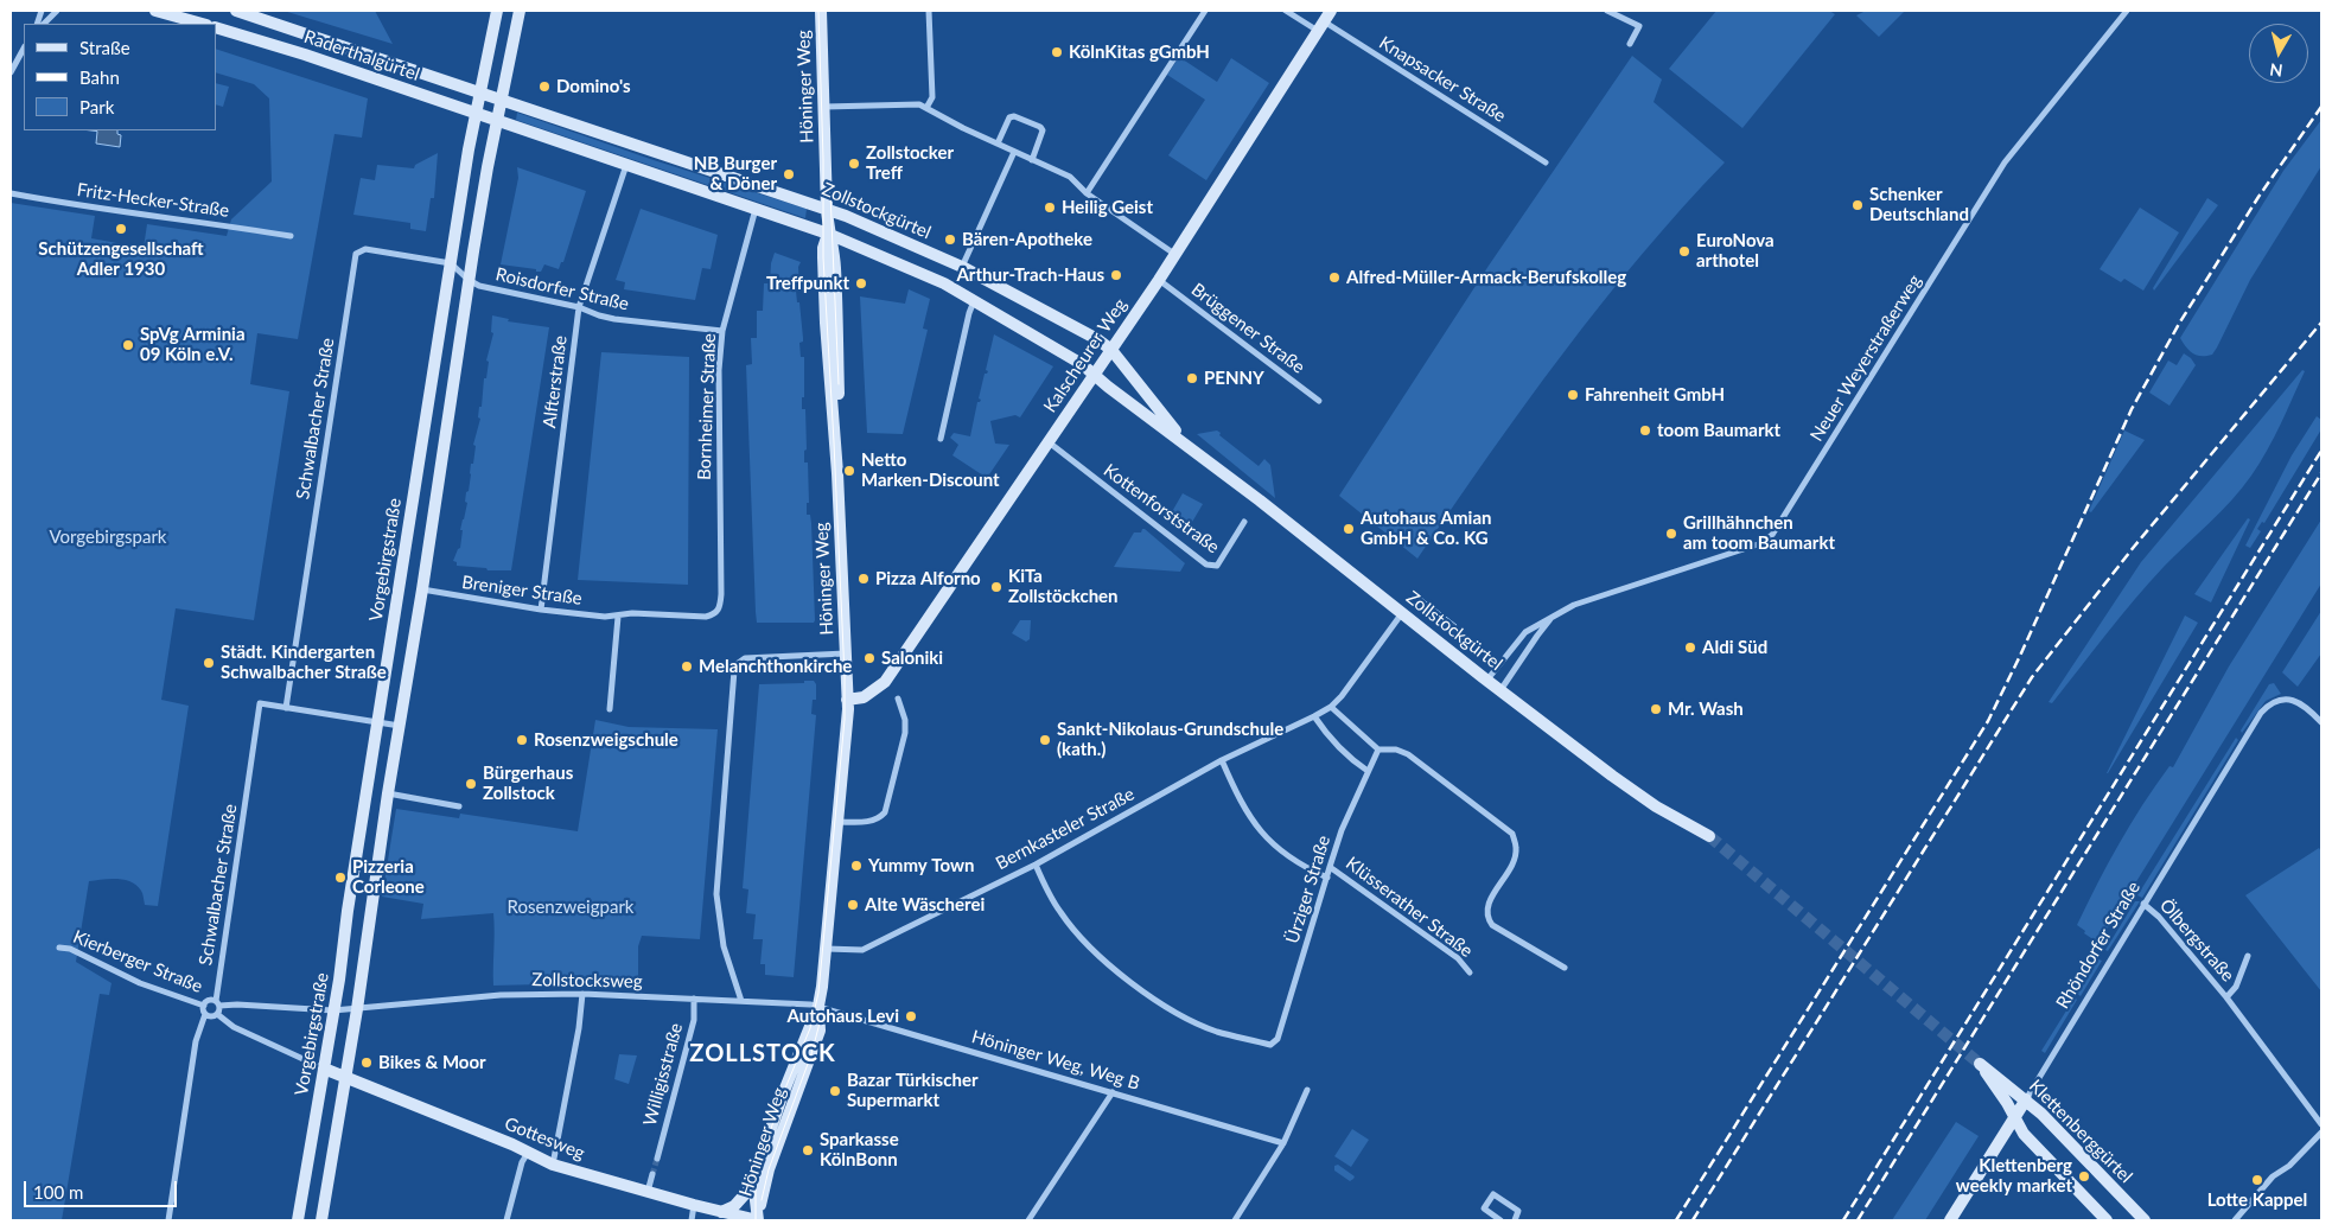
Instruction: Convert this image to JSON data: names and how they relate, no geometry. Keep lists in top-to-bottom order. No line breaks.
{"streets":{"main road":["Raderthalgürtel","Höninger Weg","Zollstockgürtel","Kalscheurer Weg","Vorgebirgstraße","Rhöndorfer Straße","Klettenberggürtel","Gottesweg"],"street":["Knapsacker Straße","Fritz-Hecker-Straße","Roisdorfer Straße","Brüggener Straße","Neuer Weyerstraßerweg","Alfterstraße","Bornheimer Straße","Schwalbacher Straße","Kottenforststraße","Breniger Straße","Bernkasteler Straße","Ürziger Straße","Klüsserather Straße","Ölbergstraße","Kierberger Straße","Zollstocksweg","Höninger Weg, Weg B","Willigisstraße"]},"crossings":[["Raderthalgürtel","Zollstockgürtel"],["Raderthalgürtel","Vorgebirgstraße"],["Knapsacker Straße","Kalscheurer Weg"],["Höninger Weg","Zollstockgürtel"],["Höninger Weg","Kalscheurer Weg"],["Höninger Weg","Bernkasteler Straße"],["Höninger Weg","Zollstocksweg"],["Höninger Weg","Höninger Weg, Weg B"],["Höninger Weg","Gottesweg"],["Zollstockgürtel","Kalscheurer Weg"],["Zollstockgürtel","Neuer Weyerstraßerweg"],["Zollstockgürtel","Alfterstraße"],["Zollstockgürtel","Bornheimer Straße"],["Zollstockgürtel","Bernkasteler Straße"],["Roisdorfer Straße","Alfterstraße"],["Roisdorfer Straße","Bornheimer Straße"],["Brüggener Straße","Kalscheurer Weg"],["Kalscheurer Weg","Kottenforststraße"],["Alfterstraße","Breniger Straße"],["Bornheimer Straße","Breniger Straße"],["Schwalbacher Straße","Vorgebirgstraße"],["Schwalbacher Straße","Kierberger Straße"],["Vorgebirgstraße","Kierberger Straße"],["Vorgebirgstraße","Gottesweg"],["Bernkasteler Straße","Ürziger Straße"],["Ürziger Straße","Klüsserather Straße"],["Ölbergstraße","Rhöndorfer Straße"],["Rhöndorfer Straße","Klettenberggürtel"],["Kierberger Straße","Zollstocksweg"],["Kierberger Straße","Gottesweg"],["Zollstocksweg","Höninger Weg, Weg B"],["Zollstocksweg","Willigisstraße"]],"districts":["ZOLLSTOCK"],"parks":["Vorgebirgspark","Rosenzweigpark"],"places":["KölnKitas gGmbH","Domino's","Zollstocker Treff","NB Burger & Döner","Schenker Deutschland","Heilig Geist","Schützengesellschaft Adler 1930","Bären-Apotheke","EuroNova arthotel","Arthur-Trach-Haus","Alfred-Müller-Armack-Berufskolleg","Treffpunkt","SpVg Arminia 09 Köln e.V.","PENNY","Fahrenheit GmbH","toom Baumarkt","Netto Marken-Discount","Autohaus Amian GmbH & Co. KG","Grillhähnchen am toom Baumarkt","Pizza Alforno","KiTa Zollstöckchen","Aldi Süd","Saloniki","Städt. Kindergarten Schwalbacher Straße","Melanchthonkirche","Mr. Wash","Rosenzweigschule","Sankt-Nikolaus-Grundschule (kath.)","Bürgerhaus Zollstock","Yummy Town","Pizzeria Corleone","Alte Wäscherei","Autohaus Levi","Bikes & Moor","Bazar Türkischer Supermarkt","Sparkasse KölnBonn","Klettenberg weekly market","Lotte Kappel"],"legend":["Straße","Bahn","Park"],"scale_bar":"100 m","north":"bottom"}
